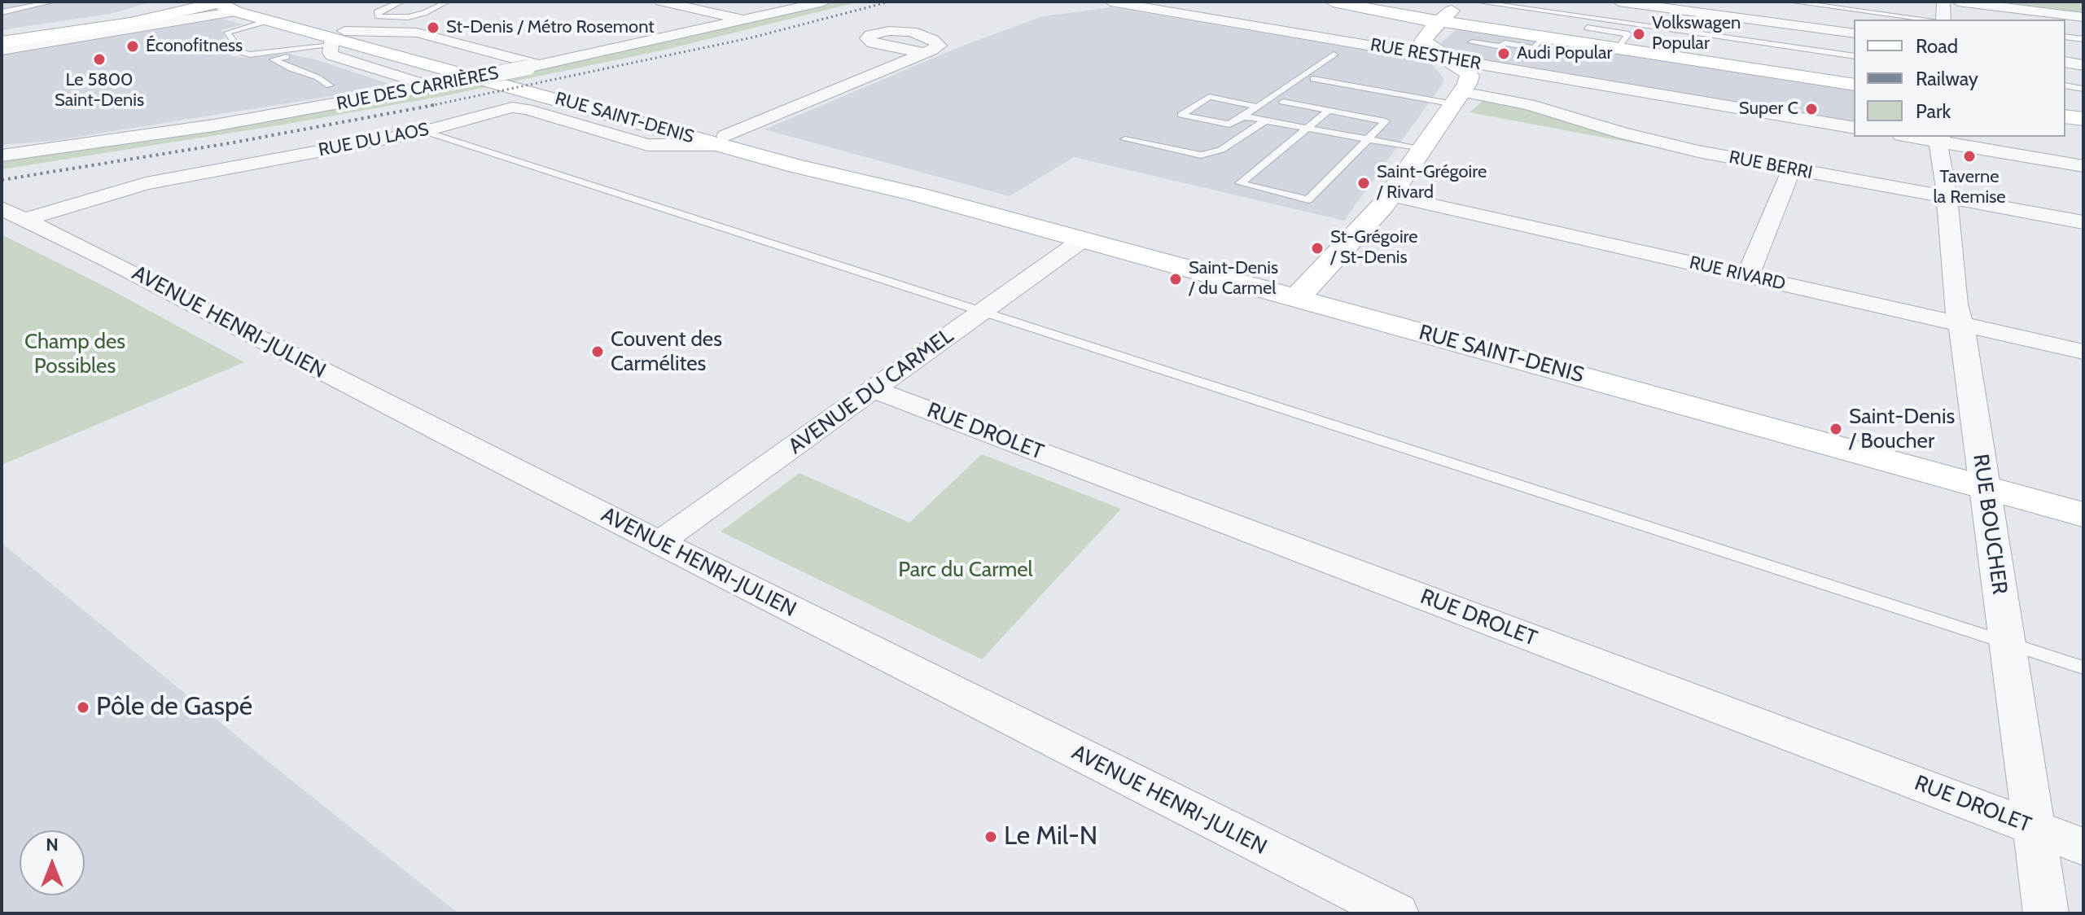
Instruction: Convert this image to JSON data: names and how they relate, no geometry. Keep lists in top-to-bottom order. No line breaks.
{"streets":{"main road":["RUE SAINT-DENIS"],"street":["RUE RESTHER","RUE DES CARRIÈRES","RUE DU LAOS","RUE BERRI","RUE RIVARD","AVENUE HENRI-JULIEN","AVENUE DU CARMEL","RUE DROLET","RUE BOUCHER"]},"crossings":[["RUE DES CARRIÈRES","RUE SAINT-DENIS"],["RUE SAINT-DENIS","RUE DU LAOS"],["RUE SAINT-DENIS","AVENUE DU CARMEL"],["RUE SAINT-DENIS","RUE BOUCHER"],["RUE DU LAOS","AVENUE HENRI-JULIEN"],["RUE BERRI","RUE BOUCHER"],["RUE RIVARD","RUE BOUCHER"],["AVENUE HENRI-JULIEN","AVENUE DU CARMEL"],["AVENUE DU CARMEL","RUE DROLET"],["RUE DROLET","RUE BOUCHER"]],"parks":["Champ des Possibles","Parc du Carmel"],"places":["St-Denis / Métro Rosemont","Volkswagen Popular","Éconofitness","Audi Popular","Le 5800 Saint-Denis","Super C","Taverne la Remise","Saint-Grégoire / Rivard","St-Grégoire / St-Denis","Saint-Denis / du Carmel","Couvent des Carmélites","Saint-Denis / Boucher","Pôle de Gaspé","Le Mil-N"],"legend":["Road","Railway","Park"],"north":"top"}
